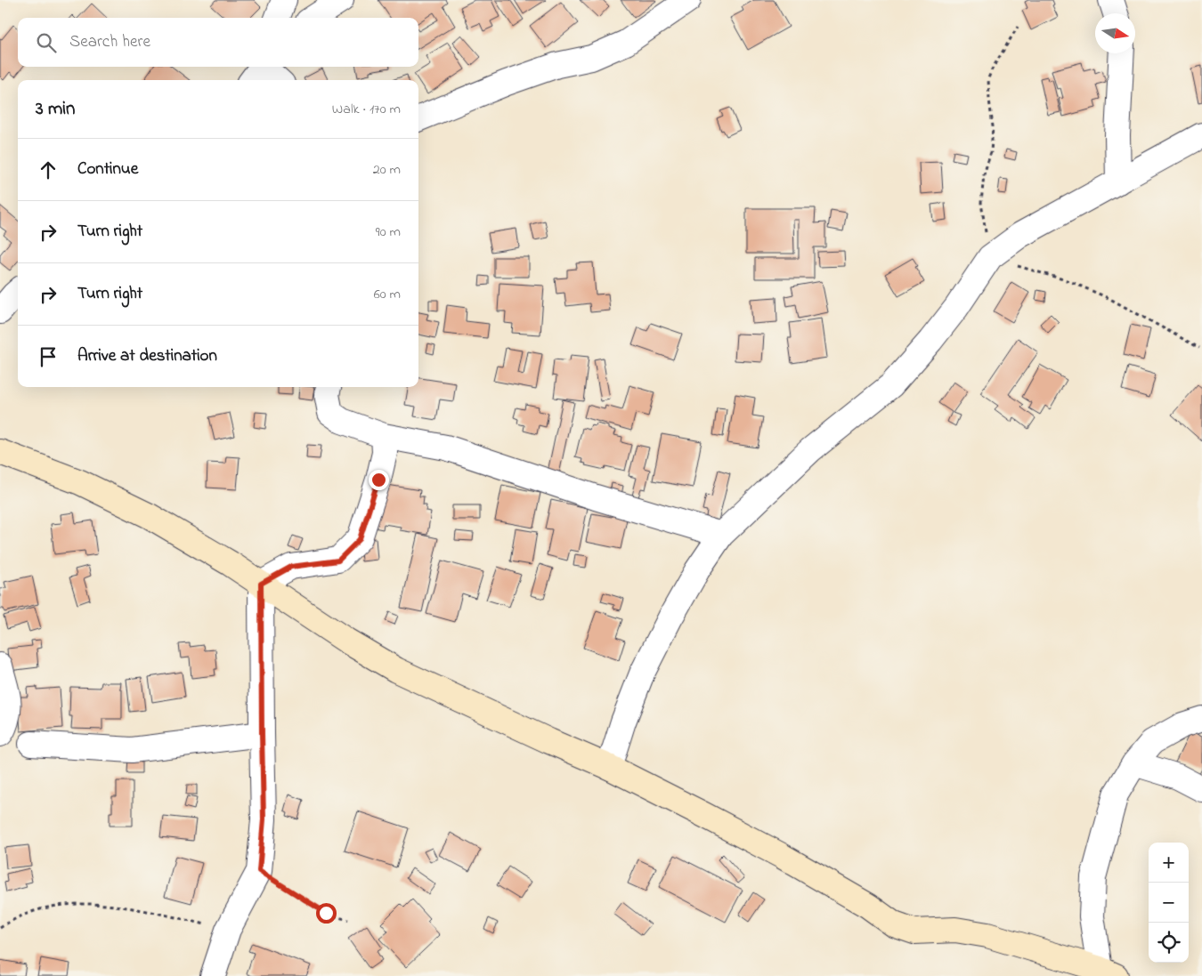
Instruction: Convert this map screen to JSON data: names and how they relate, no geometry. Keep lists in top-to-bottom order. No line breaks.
{"north":"right","page":{"search":"Search here","heading":["3 min","Walk · 170 m"],"list":[["Continue","20 m"],["Turn right","90 m"],["Turn right","60 m"],"Arrive at destination"],"map_buttons":["+","−"]}}
